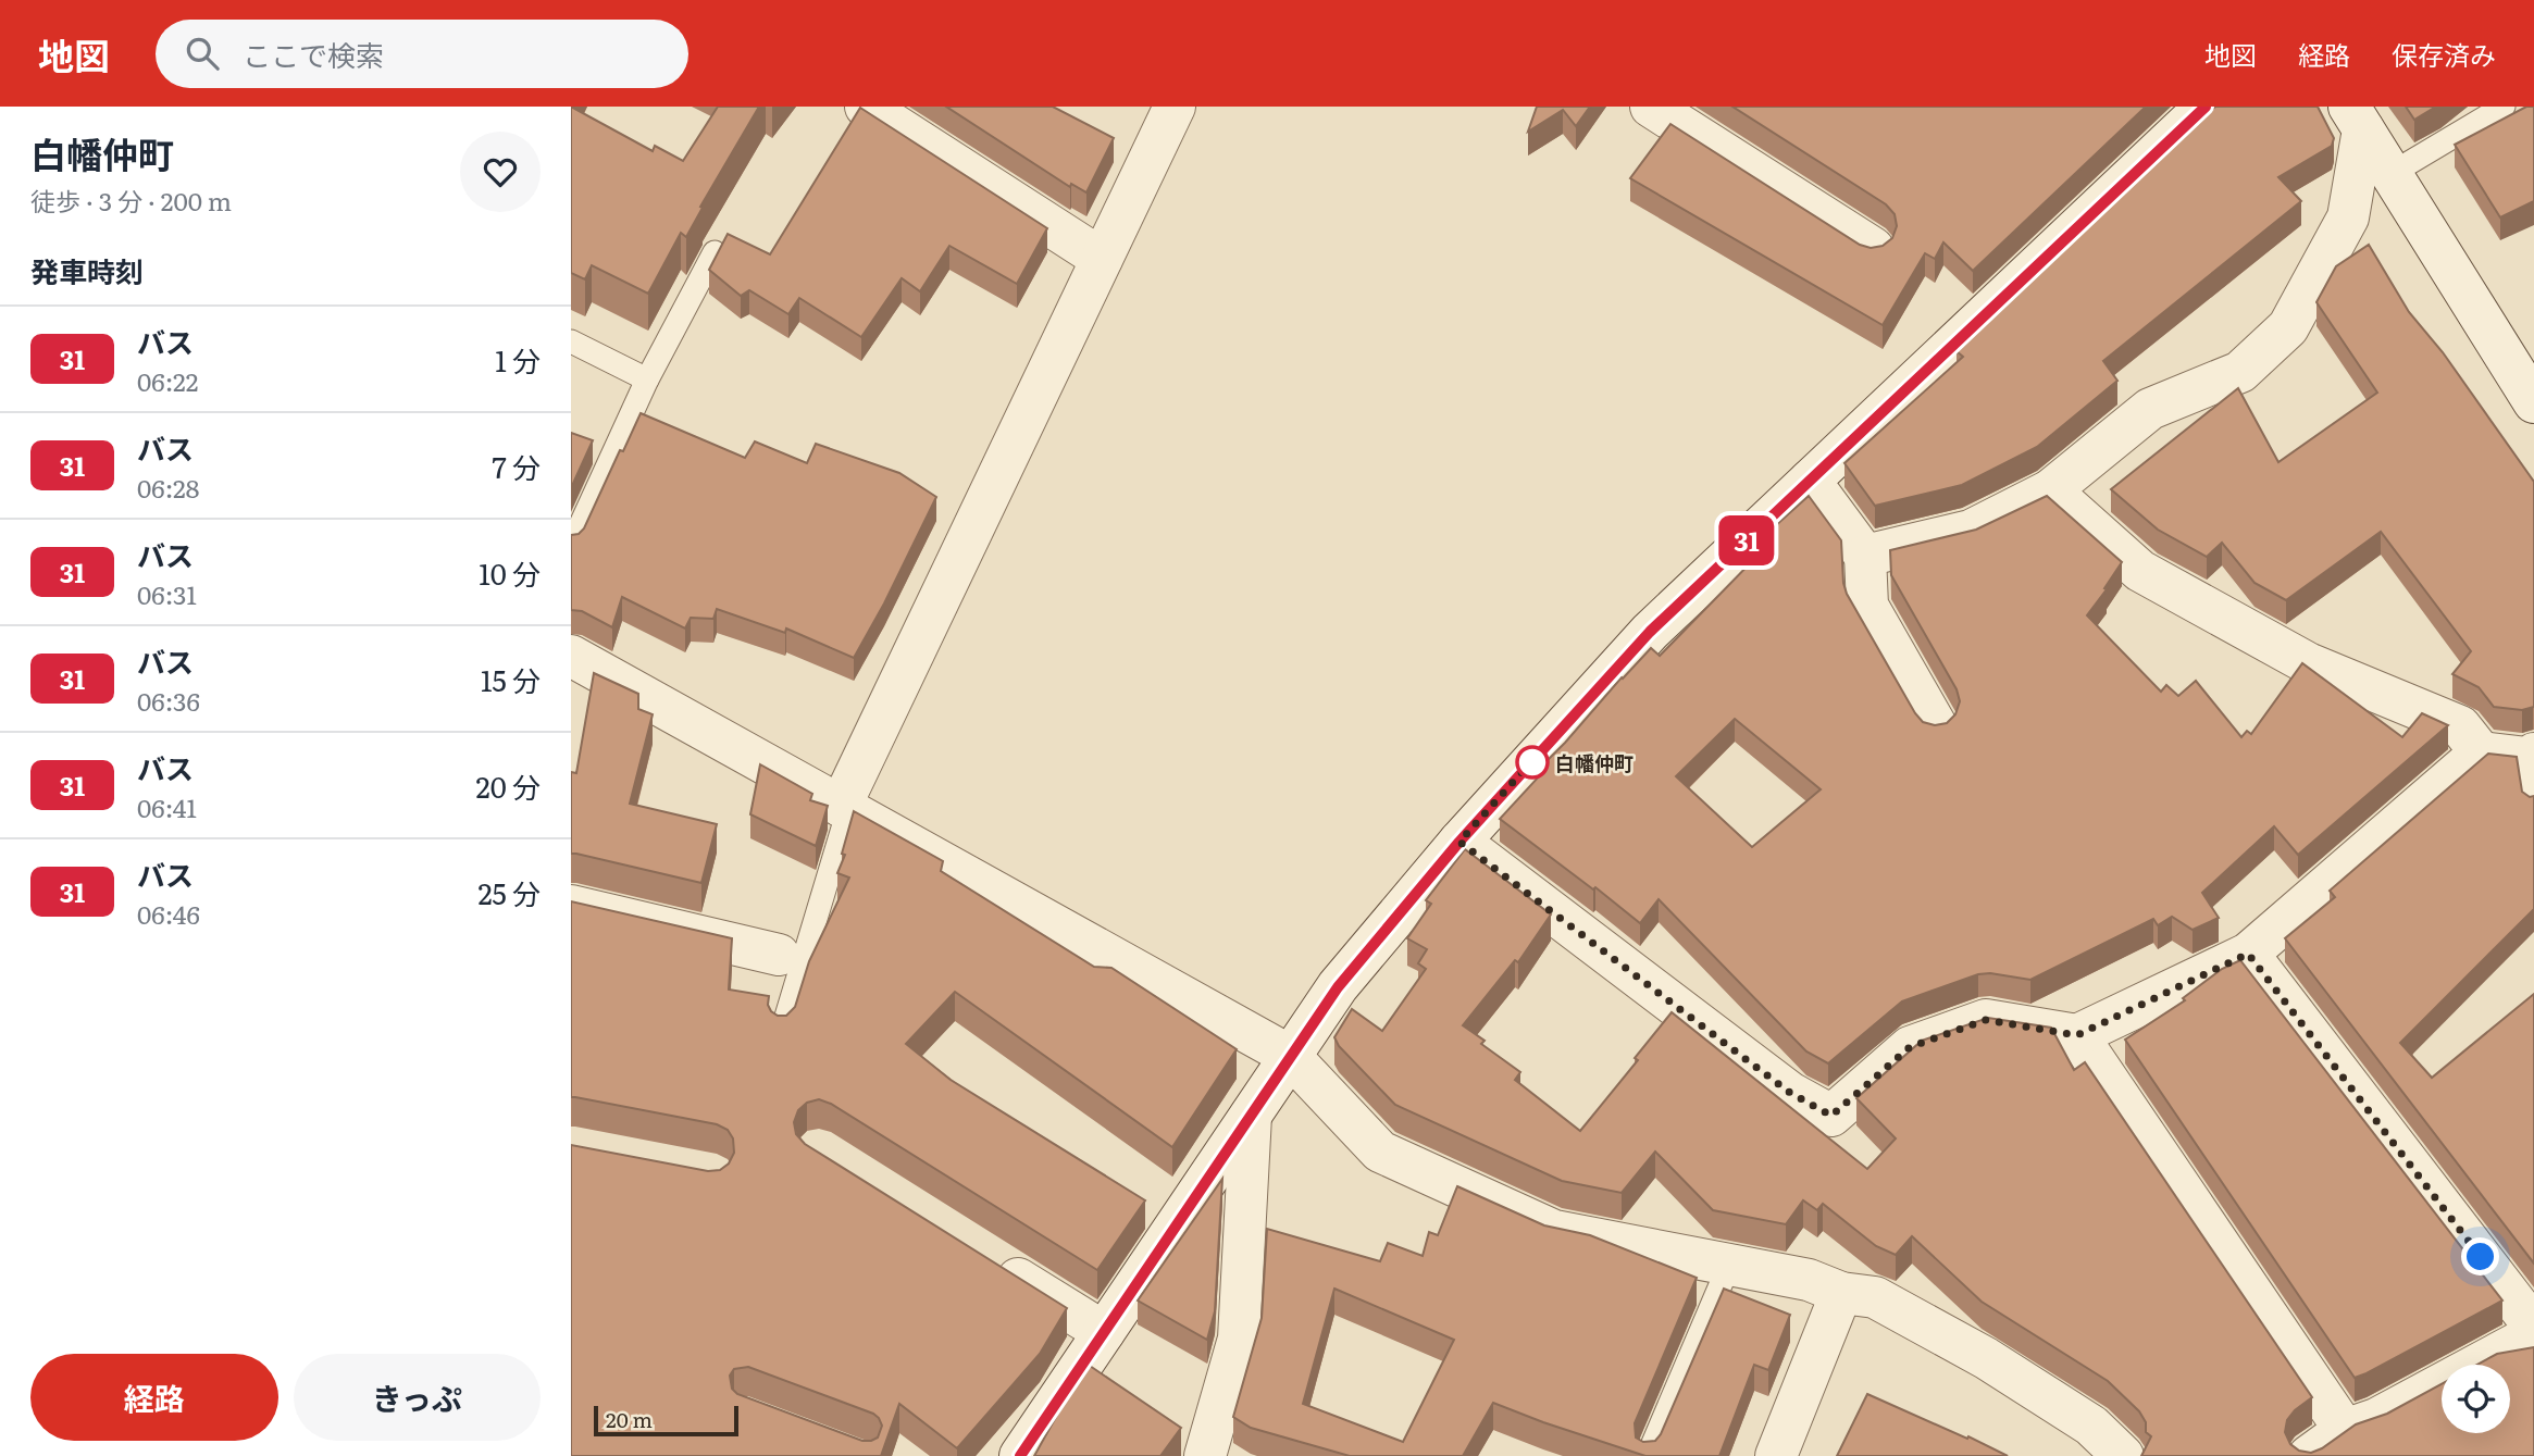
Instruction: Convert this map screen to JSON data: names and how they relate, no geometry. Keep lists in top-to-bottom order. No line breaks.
{"places":["白幡仲町"],"lines":["bus line 31"],"scale_bar":"20 m","page":{"header":"地図","search":"ここで検索","nav":["地図","経路","保存済み"],"heading":[["白幡仲町","徒歩 · 3 分 · 200 m"],"発車時刻"],"on_map":"31","list":[{"mark":"31","name":"バス","note":"06:22","value":"1 分"},{"mark":"31","name":"バス","note":"06:28","value":"7 分"},{"mark":"31","name":"バス","note":"06:31","value":"10 分"},{"mark":"31","name":"バス","note":"06:36","value":"15 分"},{"mark":"31","name":"バス","note":"06:41","value":"20 分"},{"mark":"31","name":"バス","note":"06:46","value":"25 分"}],"buttons":["経路","きっぷ"],"scale":"20 m"}}
